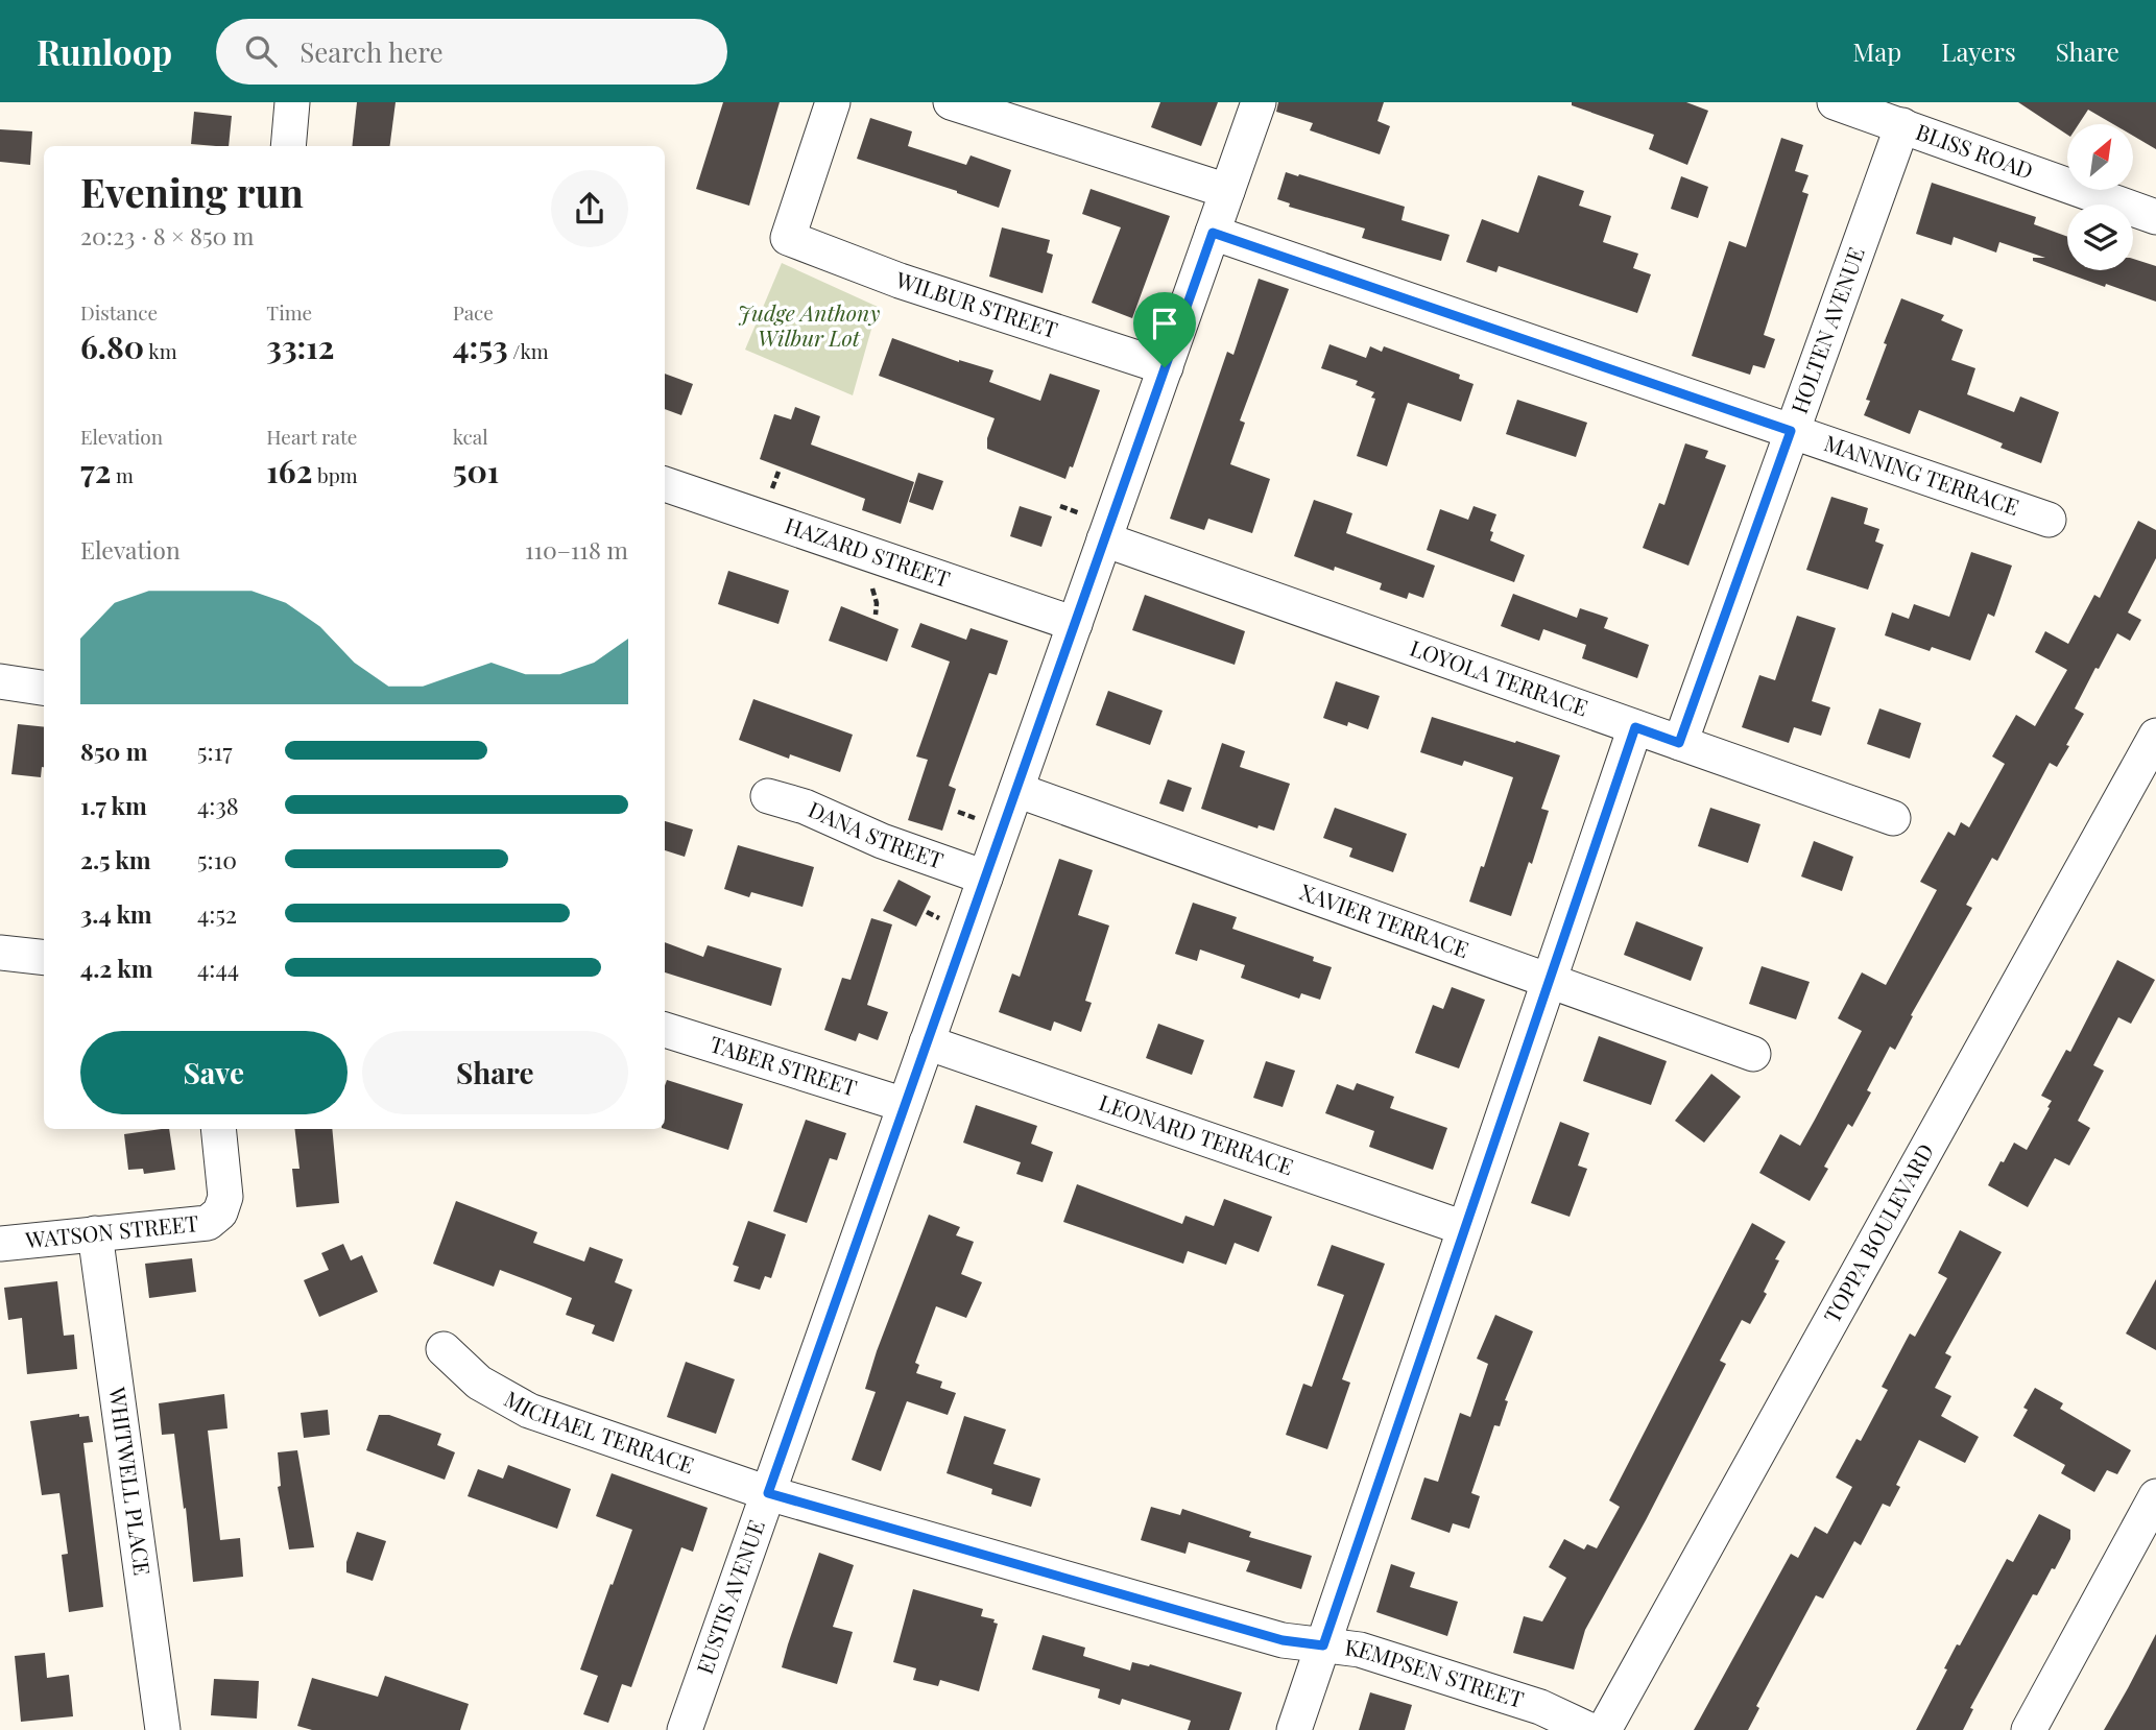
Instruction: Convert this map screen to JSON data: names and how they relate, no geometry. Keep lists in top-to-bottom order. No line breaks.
{"streets":{"street":["BLISS ROAD","WILBUR STREET","HOLTEN AVENUE","MANNING TERRACE","HAZARD STREET","LOYOLA TERRACE","DANA STREET","XAVIER TERRACE","TABER STREET","LEONARD TERRACE","WATSON STREET","TOPPA BOULEVARD","MICHAEL TERRACE","WHITWELL PLACE","EUSTIS AVENUE","KEMPSEN STREET"]},"crossings":[["BLISS ROAD","HOLTEN AVENUE"],["WILBUR STREET","EUSTIS AVENUE"],["HOLTEN AVENUE","MANNING TERRACE"],["HOLTEN AVENUE","LOYOLA TERRACE"],["MANNING TERRACE","EUSTIS AVENUE"],["HAZARD STREET","EUSTIS AVENUE"],["LOYOLA TERRACE","EUSTIS AVENUE"],["DANA STREET","EUSTIS AVENUE"],["XAVIER TERRACE","EUSTIS AVENUE"],["TABER STREET","EUSTIS AVENUE"],["LEONARD TERRACE","EUSTIS AVENUE"],["WATSON STREET","WHITWELL PLACE"],["MICHAEL TERRACE","EUSTIS AVENUE"],["MICHAEL TERRACE","KEMPSEN STREET"],["EUSTIS AVENUE","KEMPSEN STREET"]],"parks":["Judge Anthony Wilbur Lot"],"north":"top right","page":{"header":"Runloop","search":"Search here","nav":["Map","Layers","Share"],"heading":["Evening run","20:23 · 8 × 850 m"],"stats":[["Distance","6.80 km"],["Time","33:12"],["Pace","4:53 /km"],["Elevation","72 m"],["Heart rate","162 bpm"],["kcal","501"]],"chart":["Elevation","110–118 m"],"list":[{"name":"850 m","note":"5:17"},{"name":"1.7 km","note":"4:38"},{"name":"2.5 km","note":"5:10"},{"name":"3.4 km","note":"4:52"},{"name":"4.2 km","note":"4:44"}],"buttons":["Save","Share"]}}
